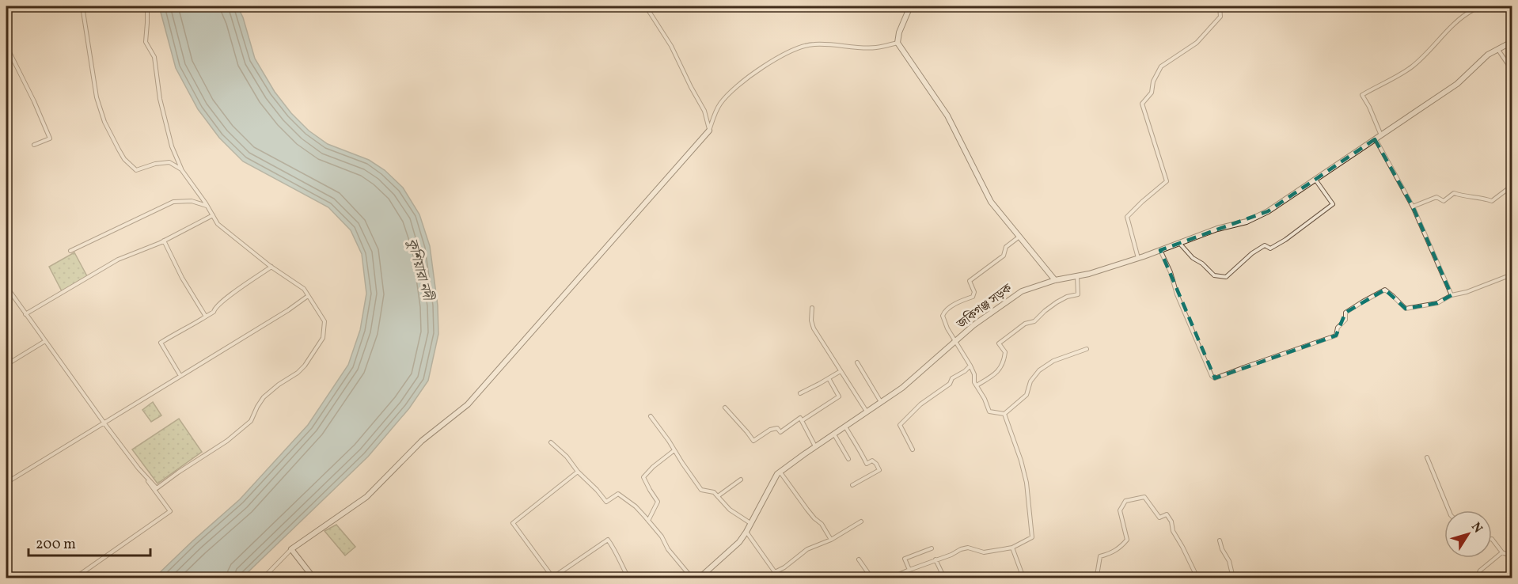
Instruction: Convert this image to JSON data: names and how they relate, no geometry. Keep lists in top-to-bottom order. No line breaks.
{"streets":{"street":["জকিগঞ্জ সড়ক"]},"water":["কুশিয়ারা নদী"],"scale_bar":"200 m","north":"top right"}
